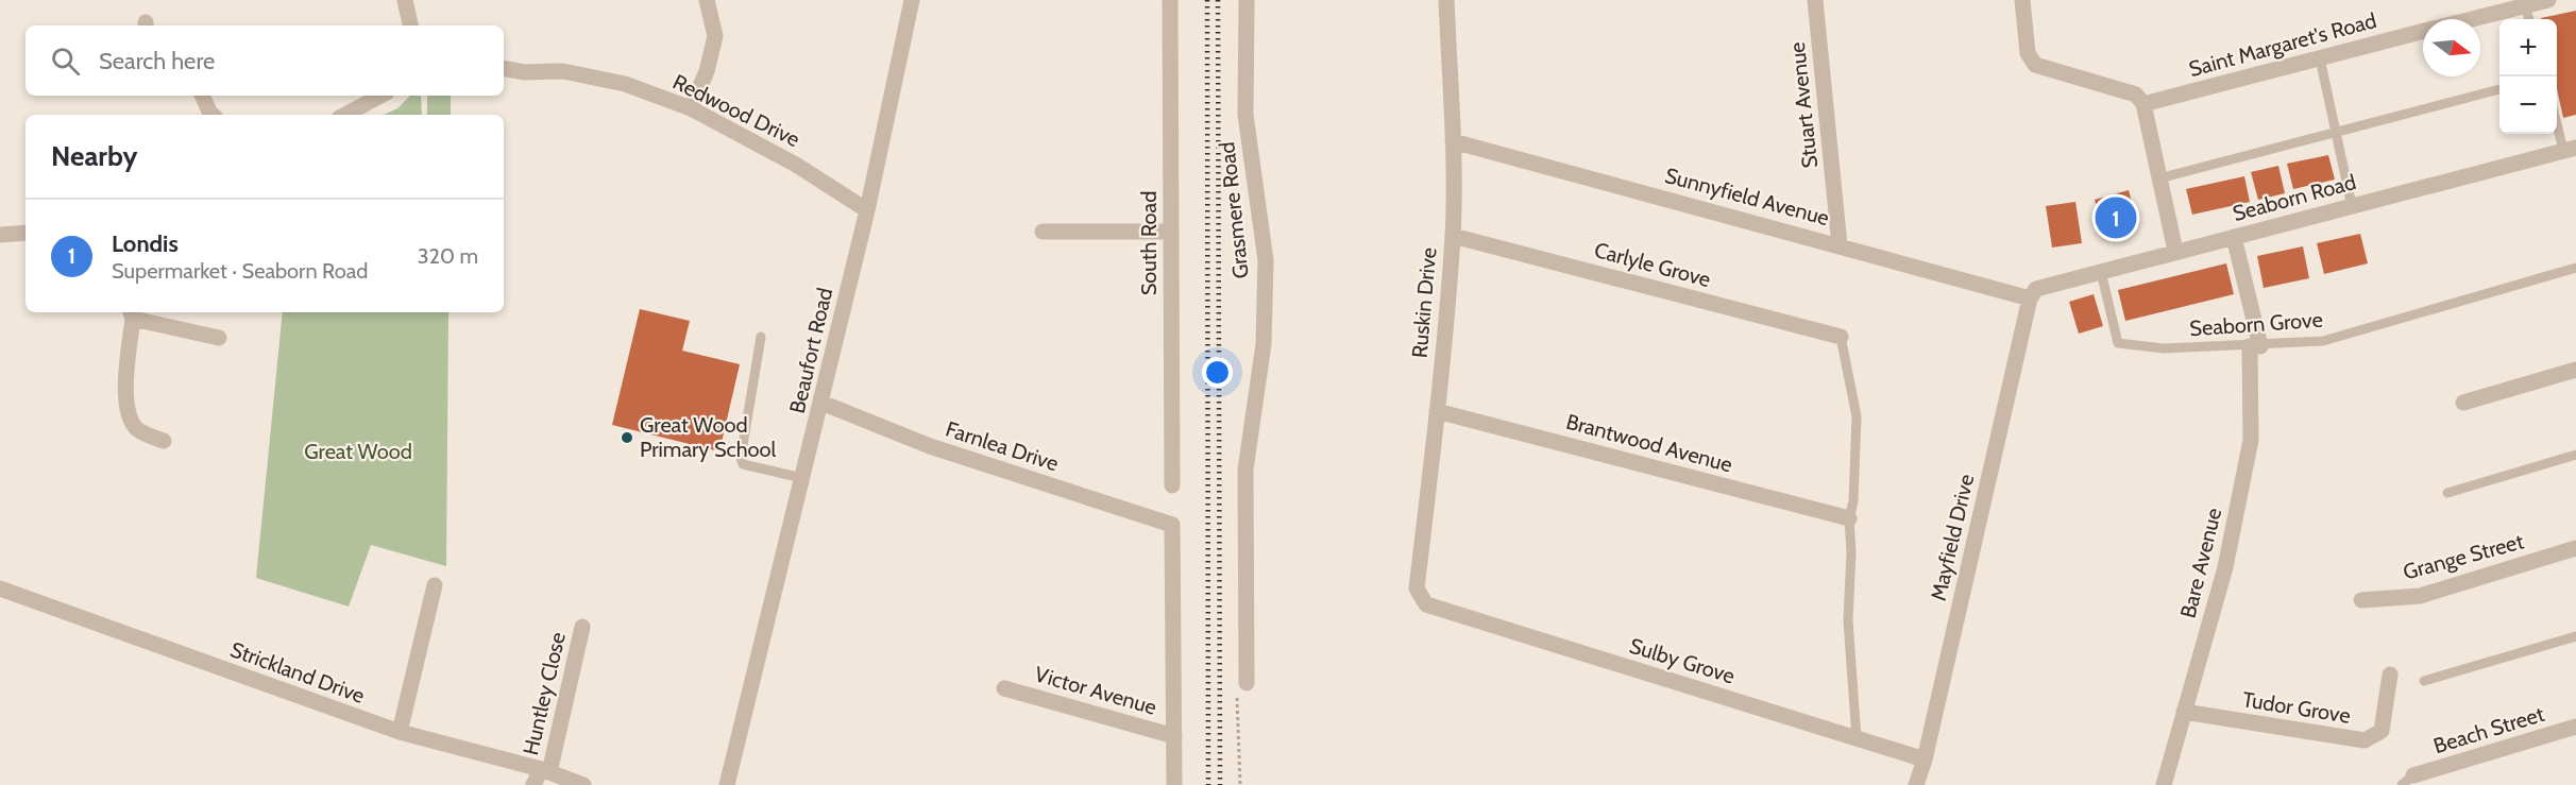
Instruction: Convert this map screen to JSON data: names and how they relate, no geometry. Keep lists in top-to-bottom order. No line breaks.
{"streets":{"street":["Saint Margaret's Road","Stuart Avenue","Redwood Drive","Sunnyfield Avenue","Seaborn Road","Grasmere Road","South Road","Carlyle Grove","Ruskin Drive","Beaufort Road","Brantwood Avenue","Farnlea Drive","Mayfield Drive","Grange Street","Bare Avenue","Sulby Grove","Strickland Drive","Victor Avenue","Huntley Close","Tudor Grove","Beach Street"],"lane":["Seaborn Grove"]},"crossings":[["Stuart Avenue","Sunnyfield Avenue"],["Redwood Drive","Beaufort Road"],["Sunnyfield Avenue","Seaborn Road"],["Sunnyfield Avenue","Ruskin Drive"],["Sunnyfield Avenue","Mayfield Drive"],["Seaborn Road","Seaborn Grove"],["Seaborn Road","Mayfield Drive"],["Seaborn Road","Bare Avenue"],["Carlyle Grove","Ruskin Drive"],["Ruskin Drive","Brantwood Avenue"],["Ruskin Drive","Sulby Grove"],["Seaborn Grove","Bare Avenue"],["Beaufort Road","Farnlea Drive"],["Farnlea Drive","Victor Avenue"],["Mayfield Drive","Sulby Grove"],["Bare Avenue","Tudor Grove"],["Strickland Drive","Huntley Close"]],"parks":["Great Wood"],"places":["Great Wood Primary School"],"north":"right","page":{"map_buttons":["+","−"],"search":"Search here","heading":"Nearby","pins":"1","list":[{"mark":"1","name":"Londis","note":"Supermarket · Seaborn Road","value":"320 m"}]}}
